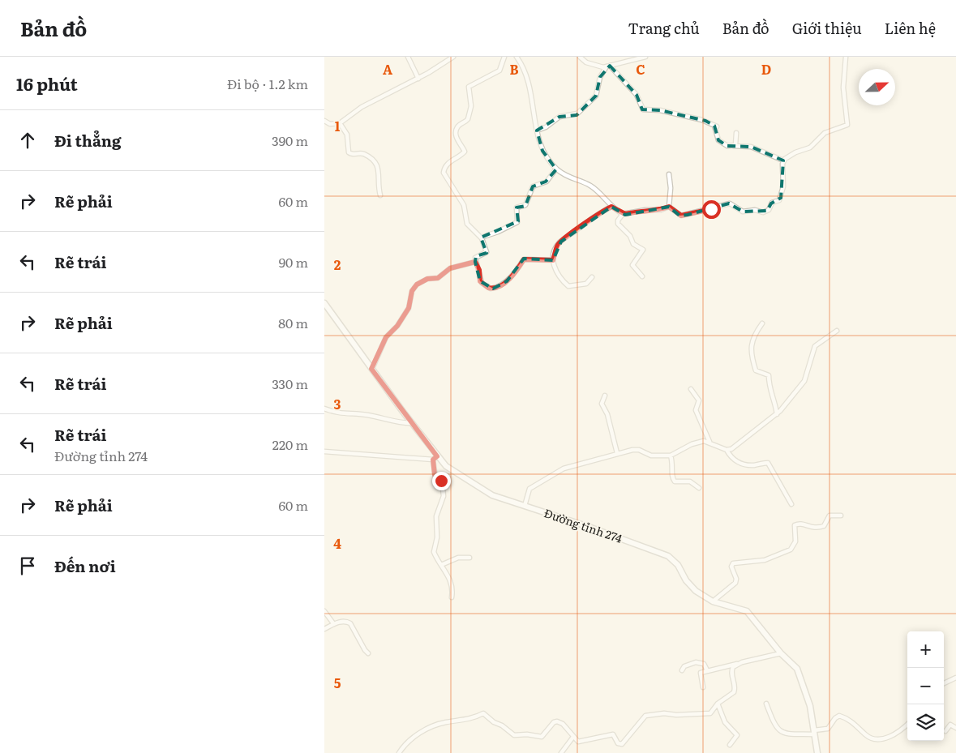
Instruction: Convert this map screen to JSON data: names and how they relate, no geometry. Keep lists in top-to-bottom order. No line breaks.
{"streets":{"main road":["Đường tỉnh 274"]},"north":"right","page":{"header":"Bản đồ","nav":["Trang chủ","Bản đồ","Giới thiệu","Liên hệ"],"heading":["16 phút","Đi bộ · 1.2 km"],"list":[["Đi thẳng","390 m"],["Rẽ phải","60 m"],["Rẽ trái","90 m"],["Rẽ phải","80 m"],["Rẽ trái","330 m"],["Rẽ trái","Đường tỉnh 274","220 m"],["Rẽ phải","60 m"],"Đến nơi"],"map_buttons":["+","−"]},"grid":{"columns":["A","B","C","D"],"rows":["1","2","3","4","5"]}}
